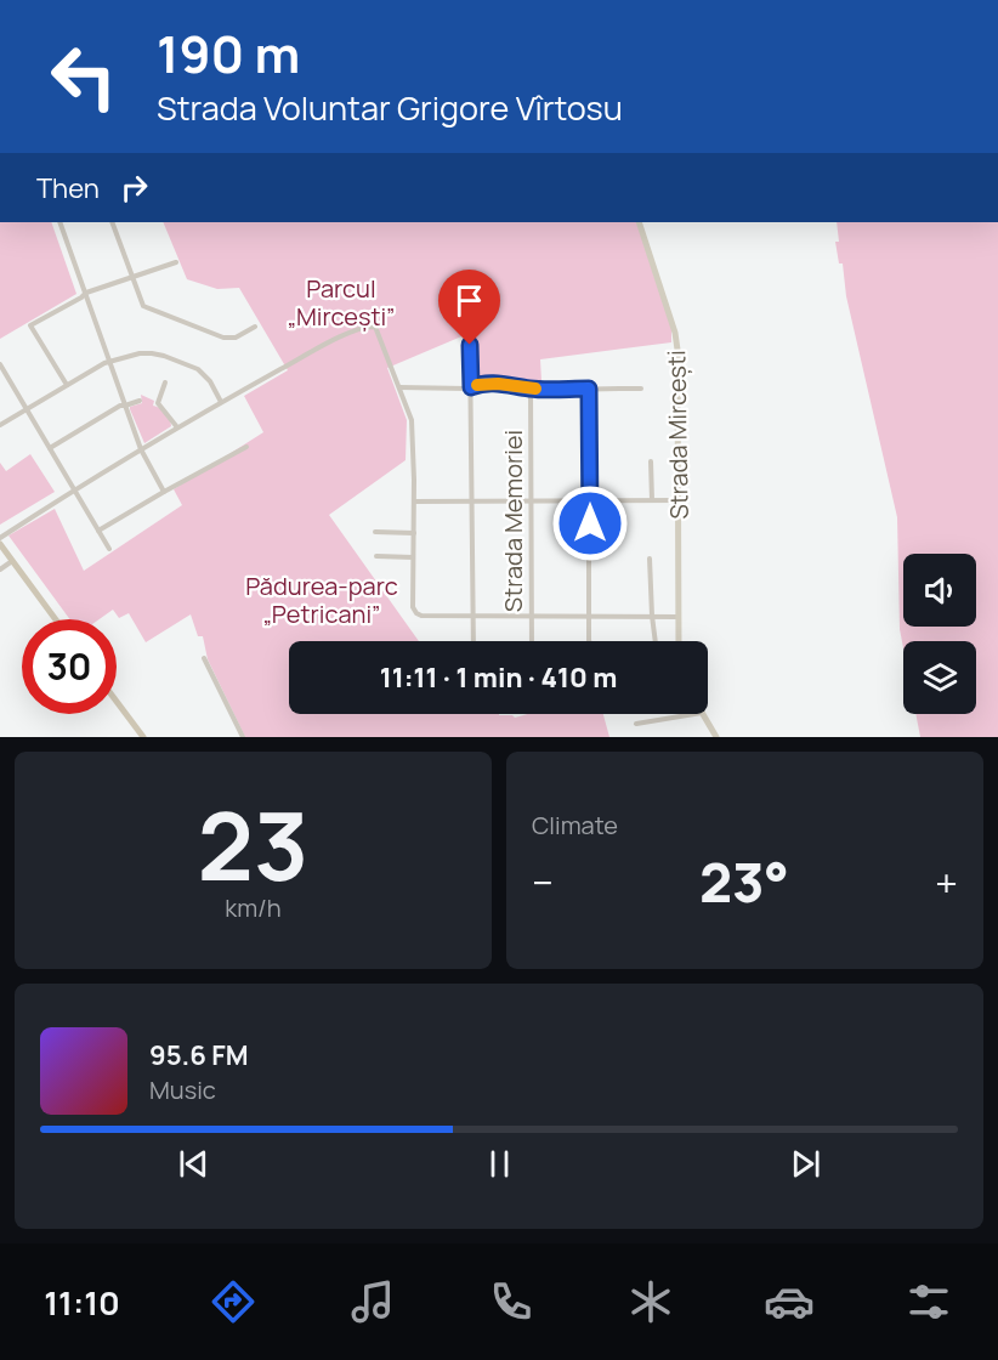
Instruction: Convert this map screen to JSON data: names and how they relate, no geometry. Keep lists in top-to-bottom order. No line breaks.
{"streets":{"main road":["Strada Mircești"],"street":["Strada Memoriei"]},"parks":["Parcul „Mircești”","Pădurea-parc „Petricani”"],"page":{"turn":["190 m","Strada Voluntar Grigore Vîrtosu"],"then":"Then","limit":"30","trip":"11:11 · 1 min · 410 m","tile":[["23","km/h"],"Climate"],"heat":["−","23°","+"],"song":["95.6 FM","Music"],"tabs":"11:10"}}
